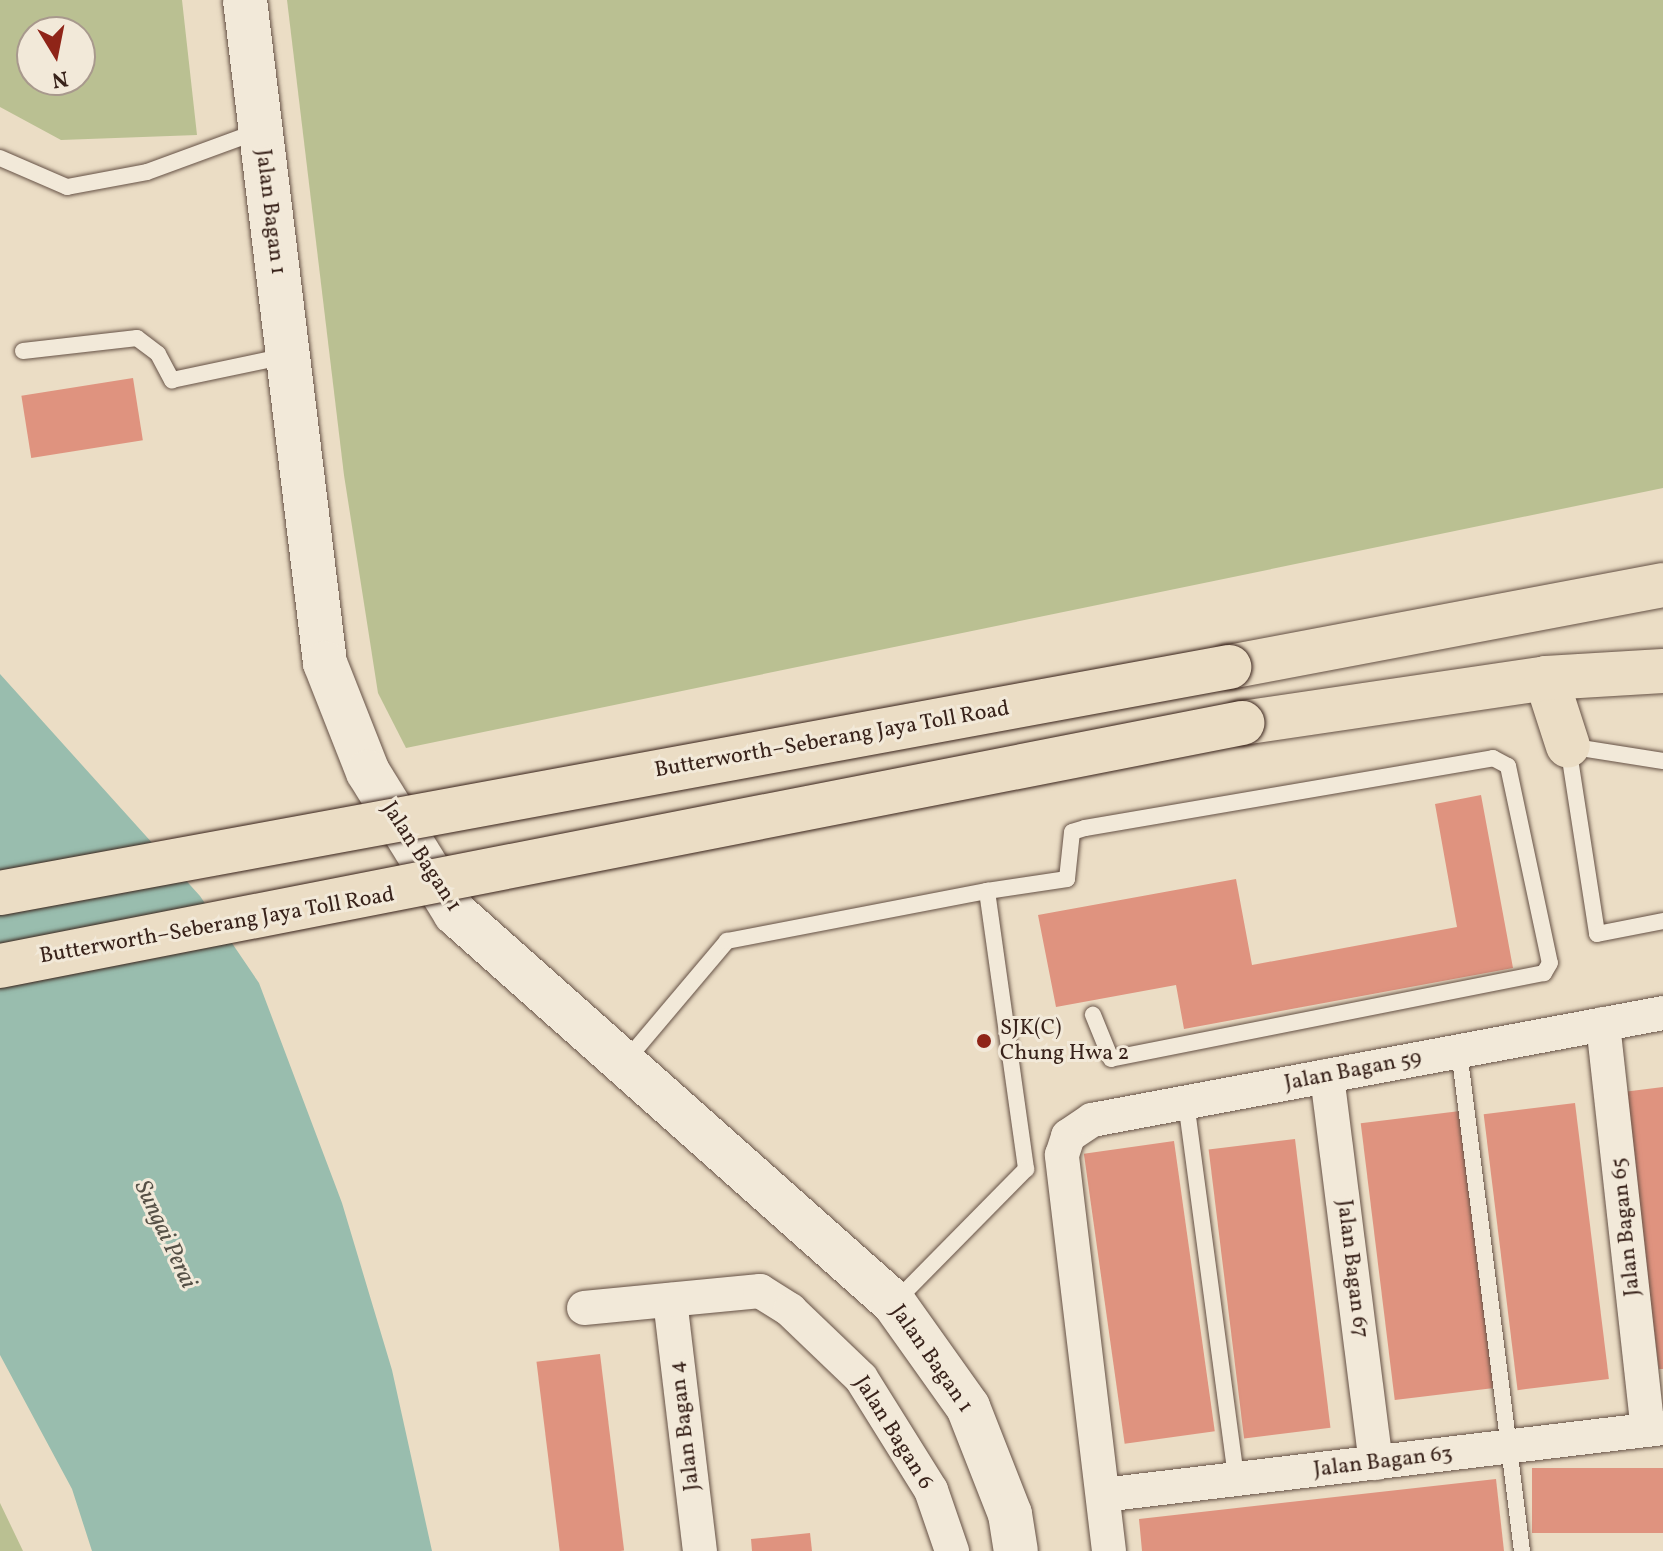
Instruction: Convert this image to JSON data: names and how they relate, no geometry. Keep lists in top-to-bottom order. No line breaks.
{"streets":{"highway":["Butterworth–Seberang Jaya Toll Road"],"street":["Jalan Bagan 1","Jalan Bagan 59","Jalan Bagan 65","Jalan Bagan 67","Jalan Bagan 4","Jalan Bagan 6","Jalan Bagan 63"]},"crossings":[["Jalan Bagan 59","Jalan Bagan 65"],["Jalan Bagan 59","Jalan Bagan 67"],["Jalan Bagan 59","Jalan Bagan 63"],["Jalan Bagan 65","Jalan Bagan 63"],["Jalan Bagan 67","Jalan Bagan 63"],["Jalan Bagan 4","Jalan Bagan 6"]],"water":["Sungai Perai"],"places":["SJK(C) Chung Hwa 2"],"north":"bottom"}
